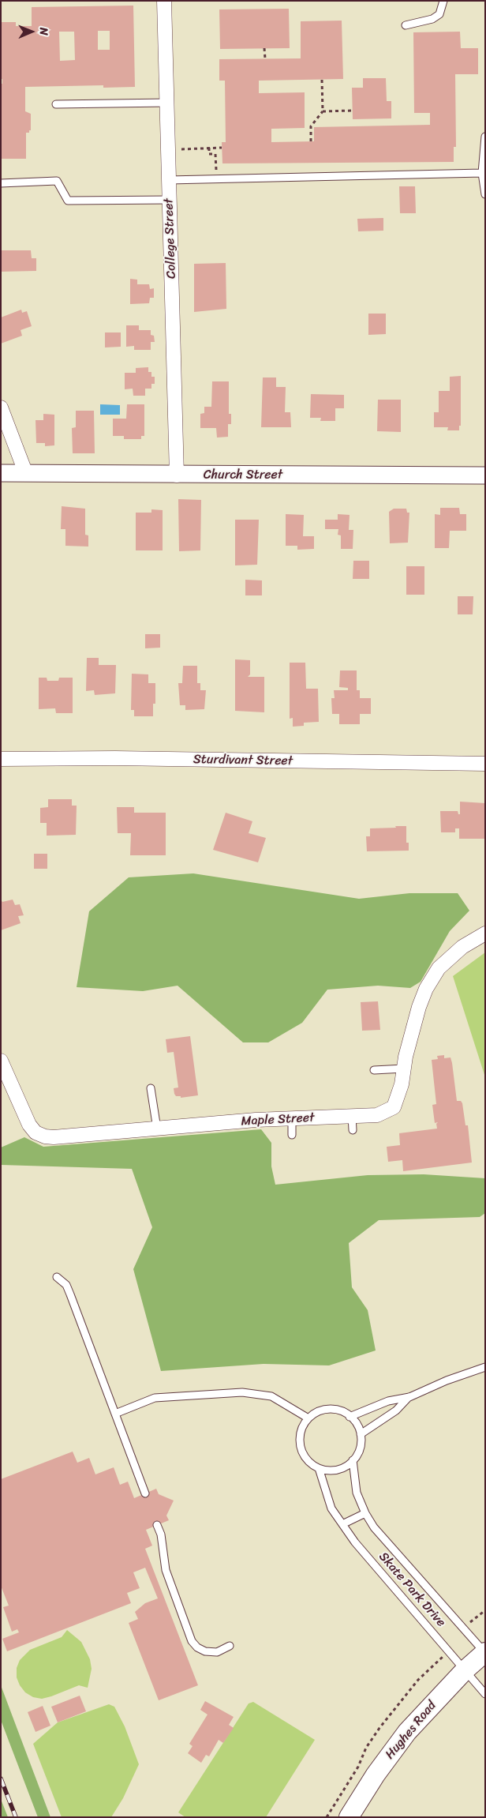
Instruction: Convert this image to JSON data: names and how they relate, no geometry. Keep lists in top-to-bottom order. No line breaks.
{"streets":{"main road":["Hughes Road"],"street":["College Street","Church Street","Sturdivant Street","Maple Street"],"lane":["Skate Park Drive"]},"crossings":[["College Street","Church Street"],["Skate Park Drive","Hughes Road"]],"north":"right"}
